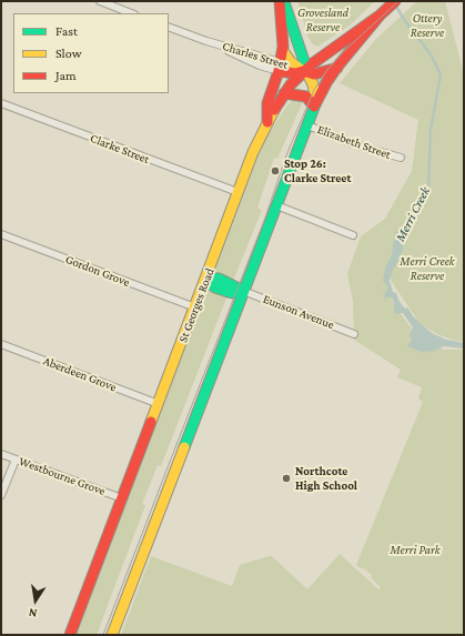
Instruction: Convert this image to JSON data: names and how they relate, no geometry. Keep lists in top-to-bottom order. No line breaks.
{"streets":{"main road":["Charles Street","St Georges Road"],"street":["Elizabeth Street","Clarke Street","Gordon Grove","Eunson Avenue","Aberdeen Grove","Westbourne Grove"]},"crossings":[["Charles Street","St Georges Road"],["Elizabeth Street","St Georges Road"],["Clarke Street","St Georges Road"],["Gordon Grove","St Georges Road"],["St Georges Road","Eunson Avenue"],["St Georges Road","Aberdeen Grove"],["St Georges Road","Westbourne Grove"]],"water":["Merri Creek"],"parks":["Grovesland Reserve","Ottery Reserve","Merri Creek Reserve","Merri Park"],"places":["Stop 26: Clarke Street","Northcote High School"],"legend":["Fast","Slow","Jam"],"north":"bottom"}
